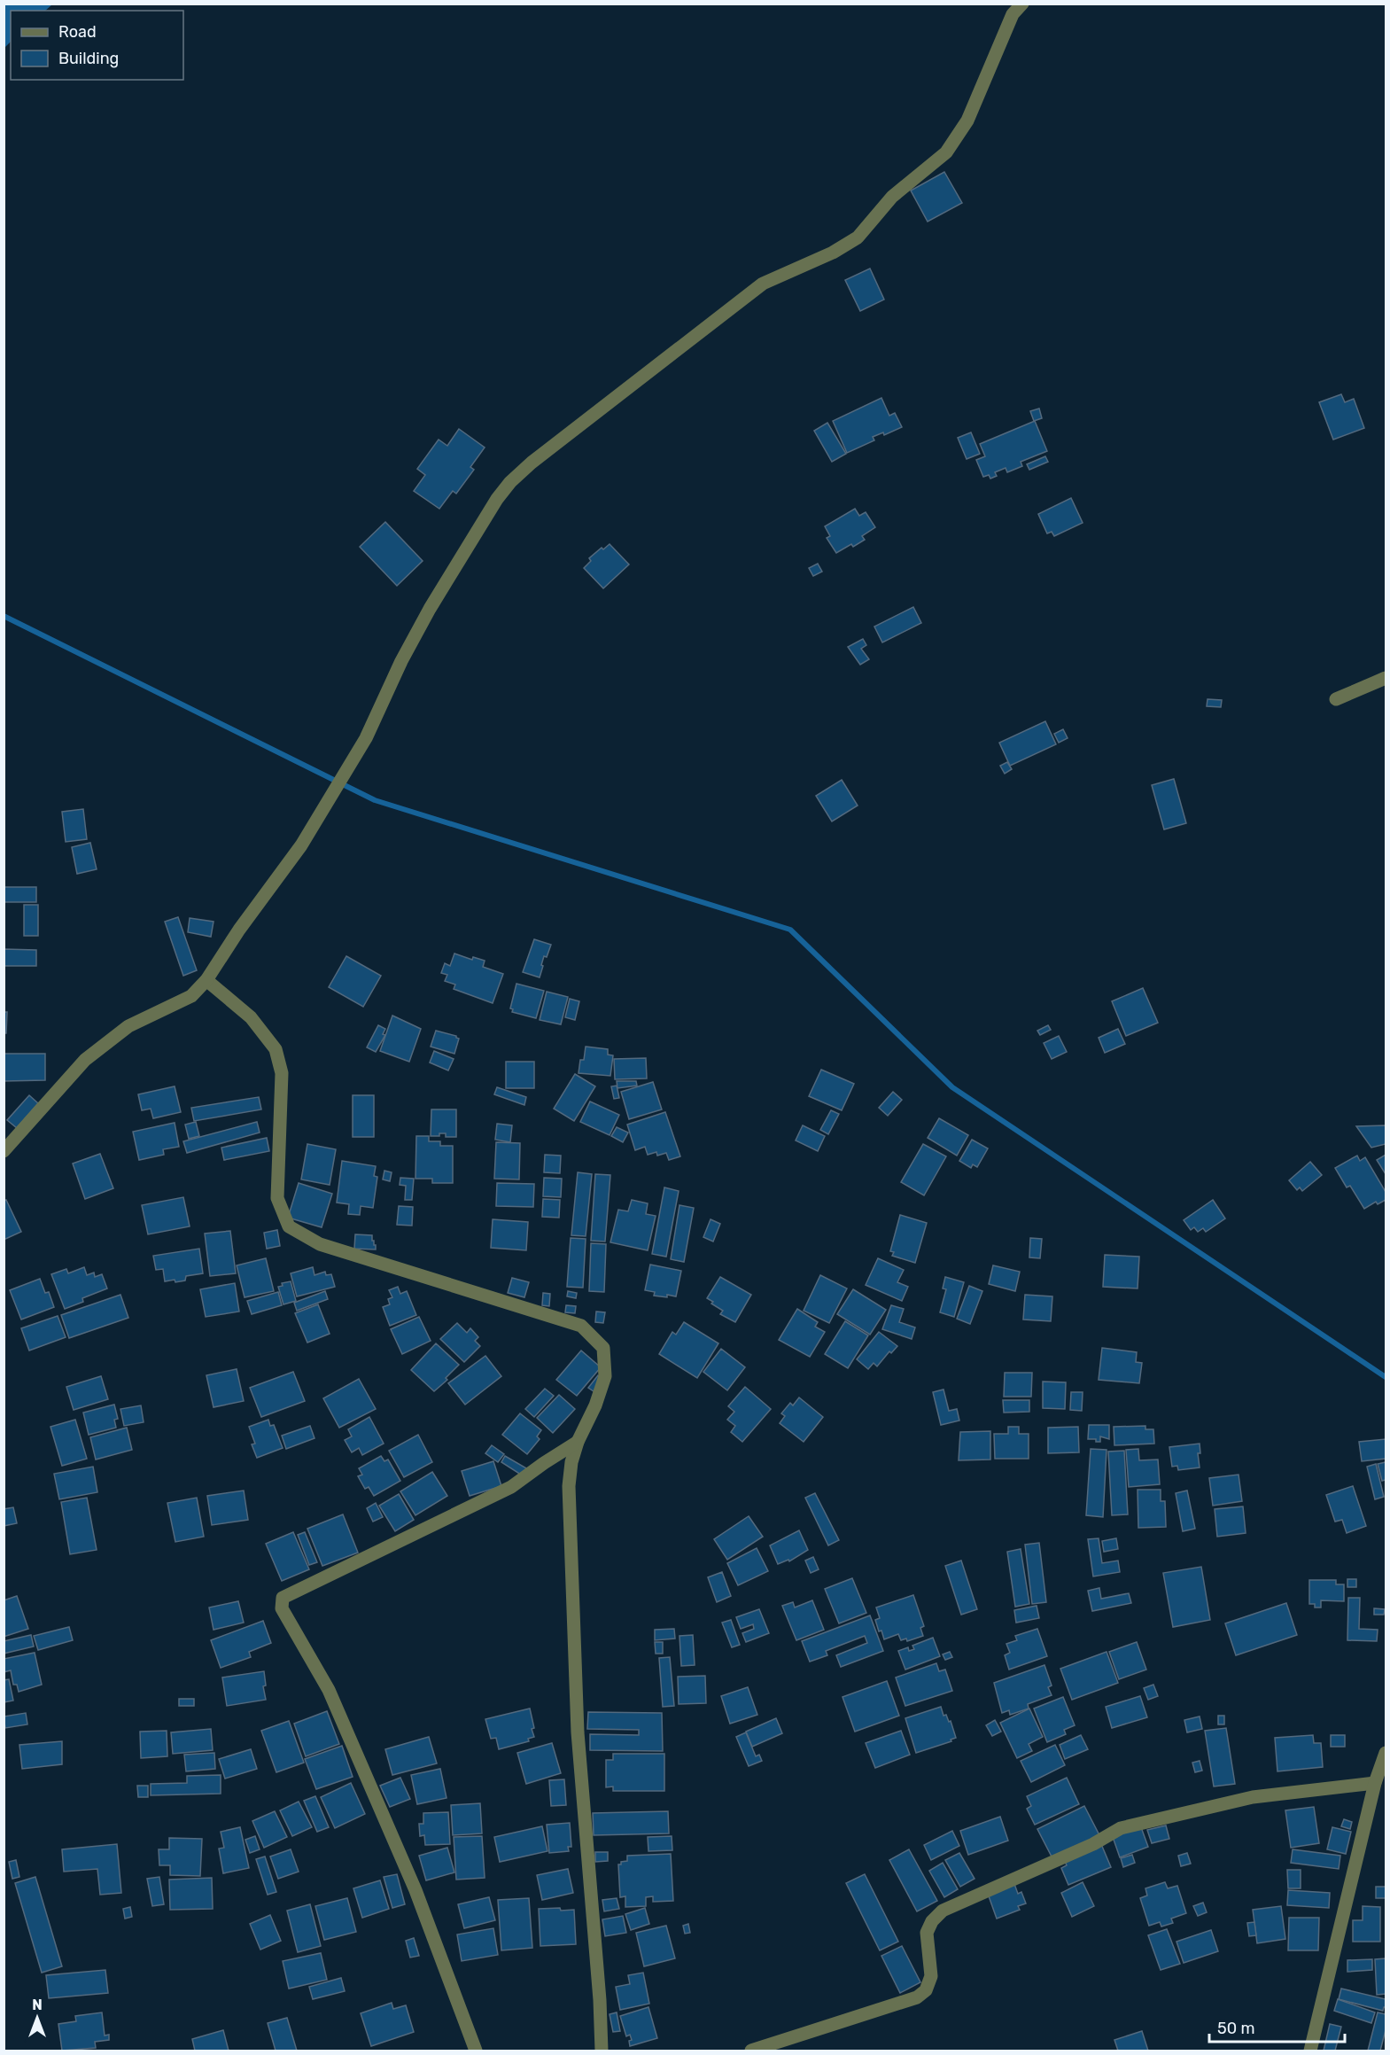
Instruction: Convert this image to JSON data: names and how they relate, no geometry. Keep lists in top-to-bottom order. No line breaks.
{"legend":["Road","Building"],"scale_bar":"50 m","north":"top"}
